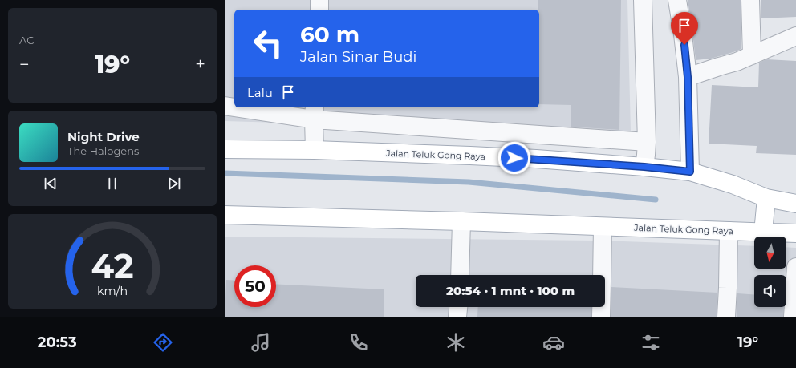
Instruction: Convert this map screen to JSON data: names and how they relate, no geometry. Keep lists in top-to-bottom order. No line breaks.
{"streets":{"main road":["Jalan Teluk Gong Raya"]},"north":"bottom","page":{"tile":"AC","turn":["60 m","Jalan Sinar Budi"],"heat":["−","19°","+"],"then":"Lalu","song":["Night Drive","The Halogens"],"limit":"50","trip":"20:54 · 1 mnt · 100 m","tabs":["20:53","19°"],"gauge":["42","km/h"]}}
